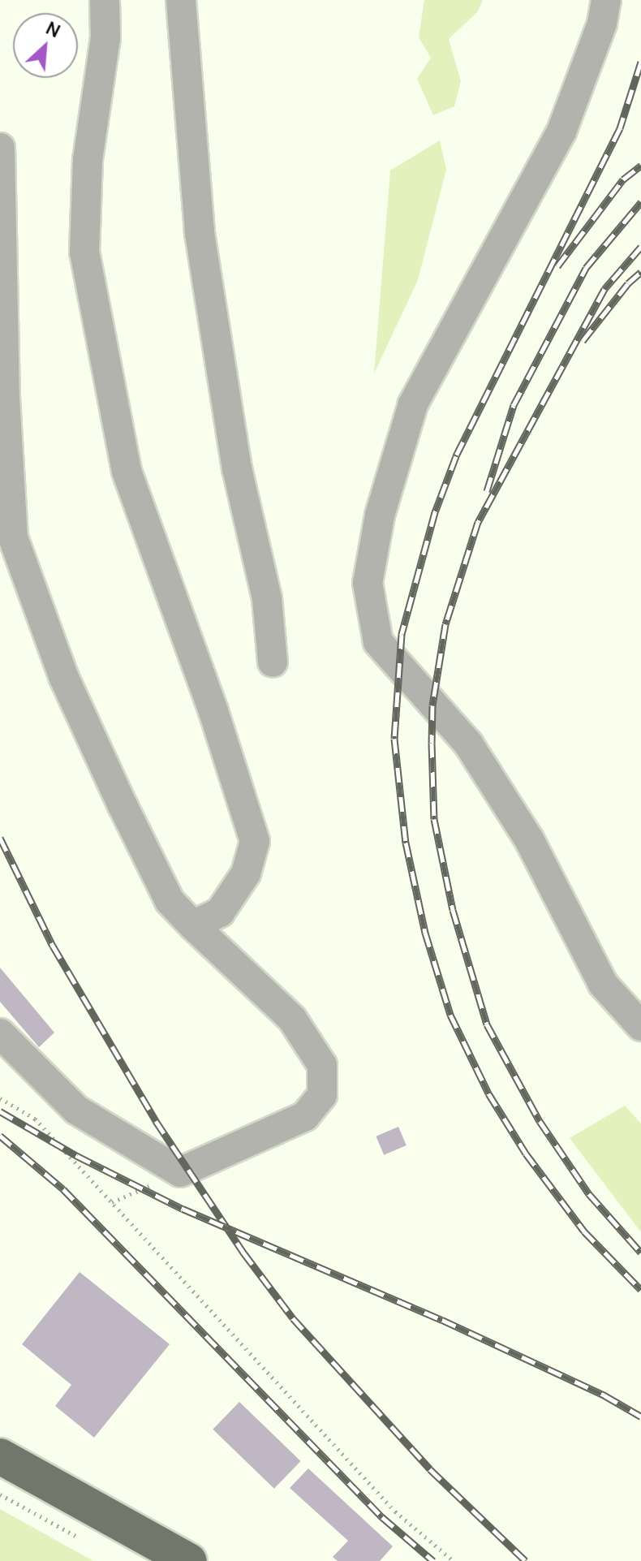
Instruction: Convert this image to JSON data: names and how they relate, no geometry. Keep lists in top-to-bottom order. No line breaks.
{"north":"top right"}
